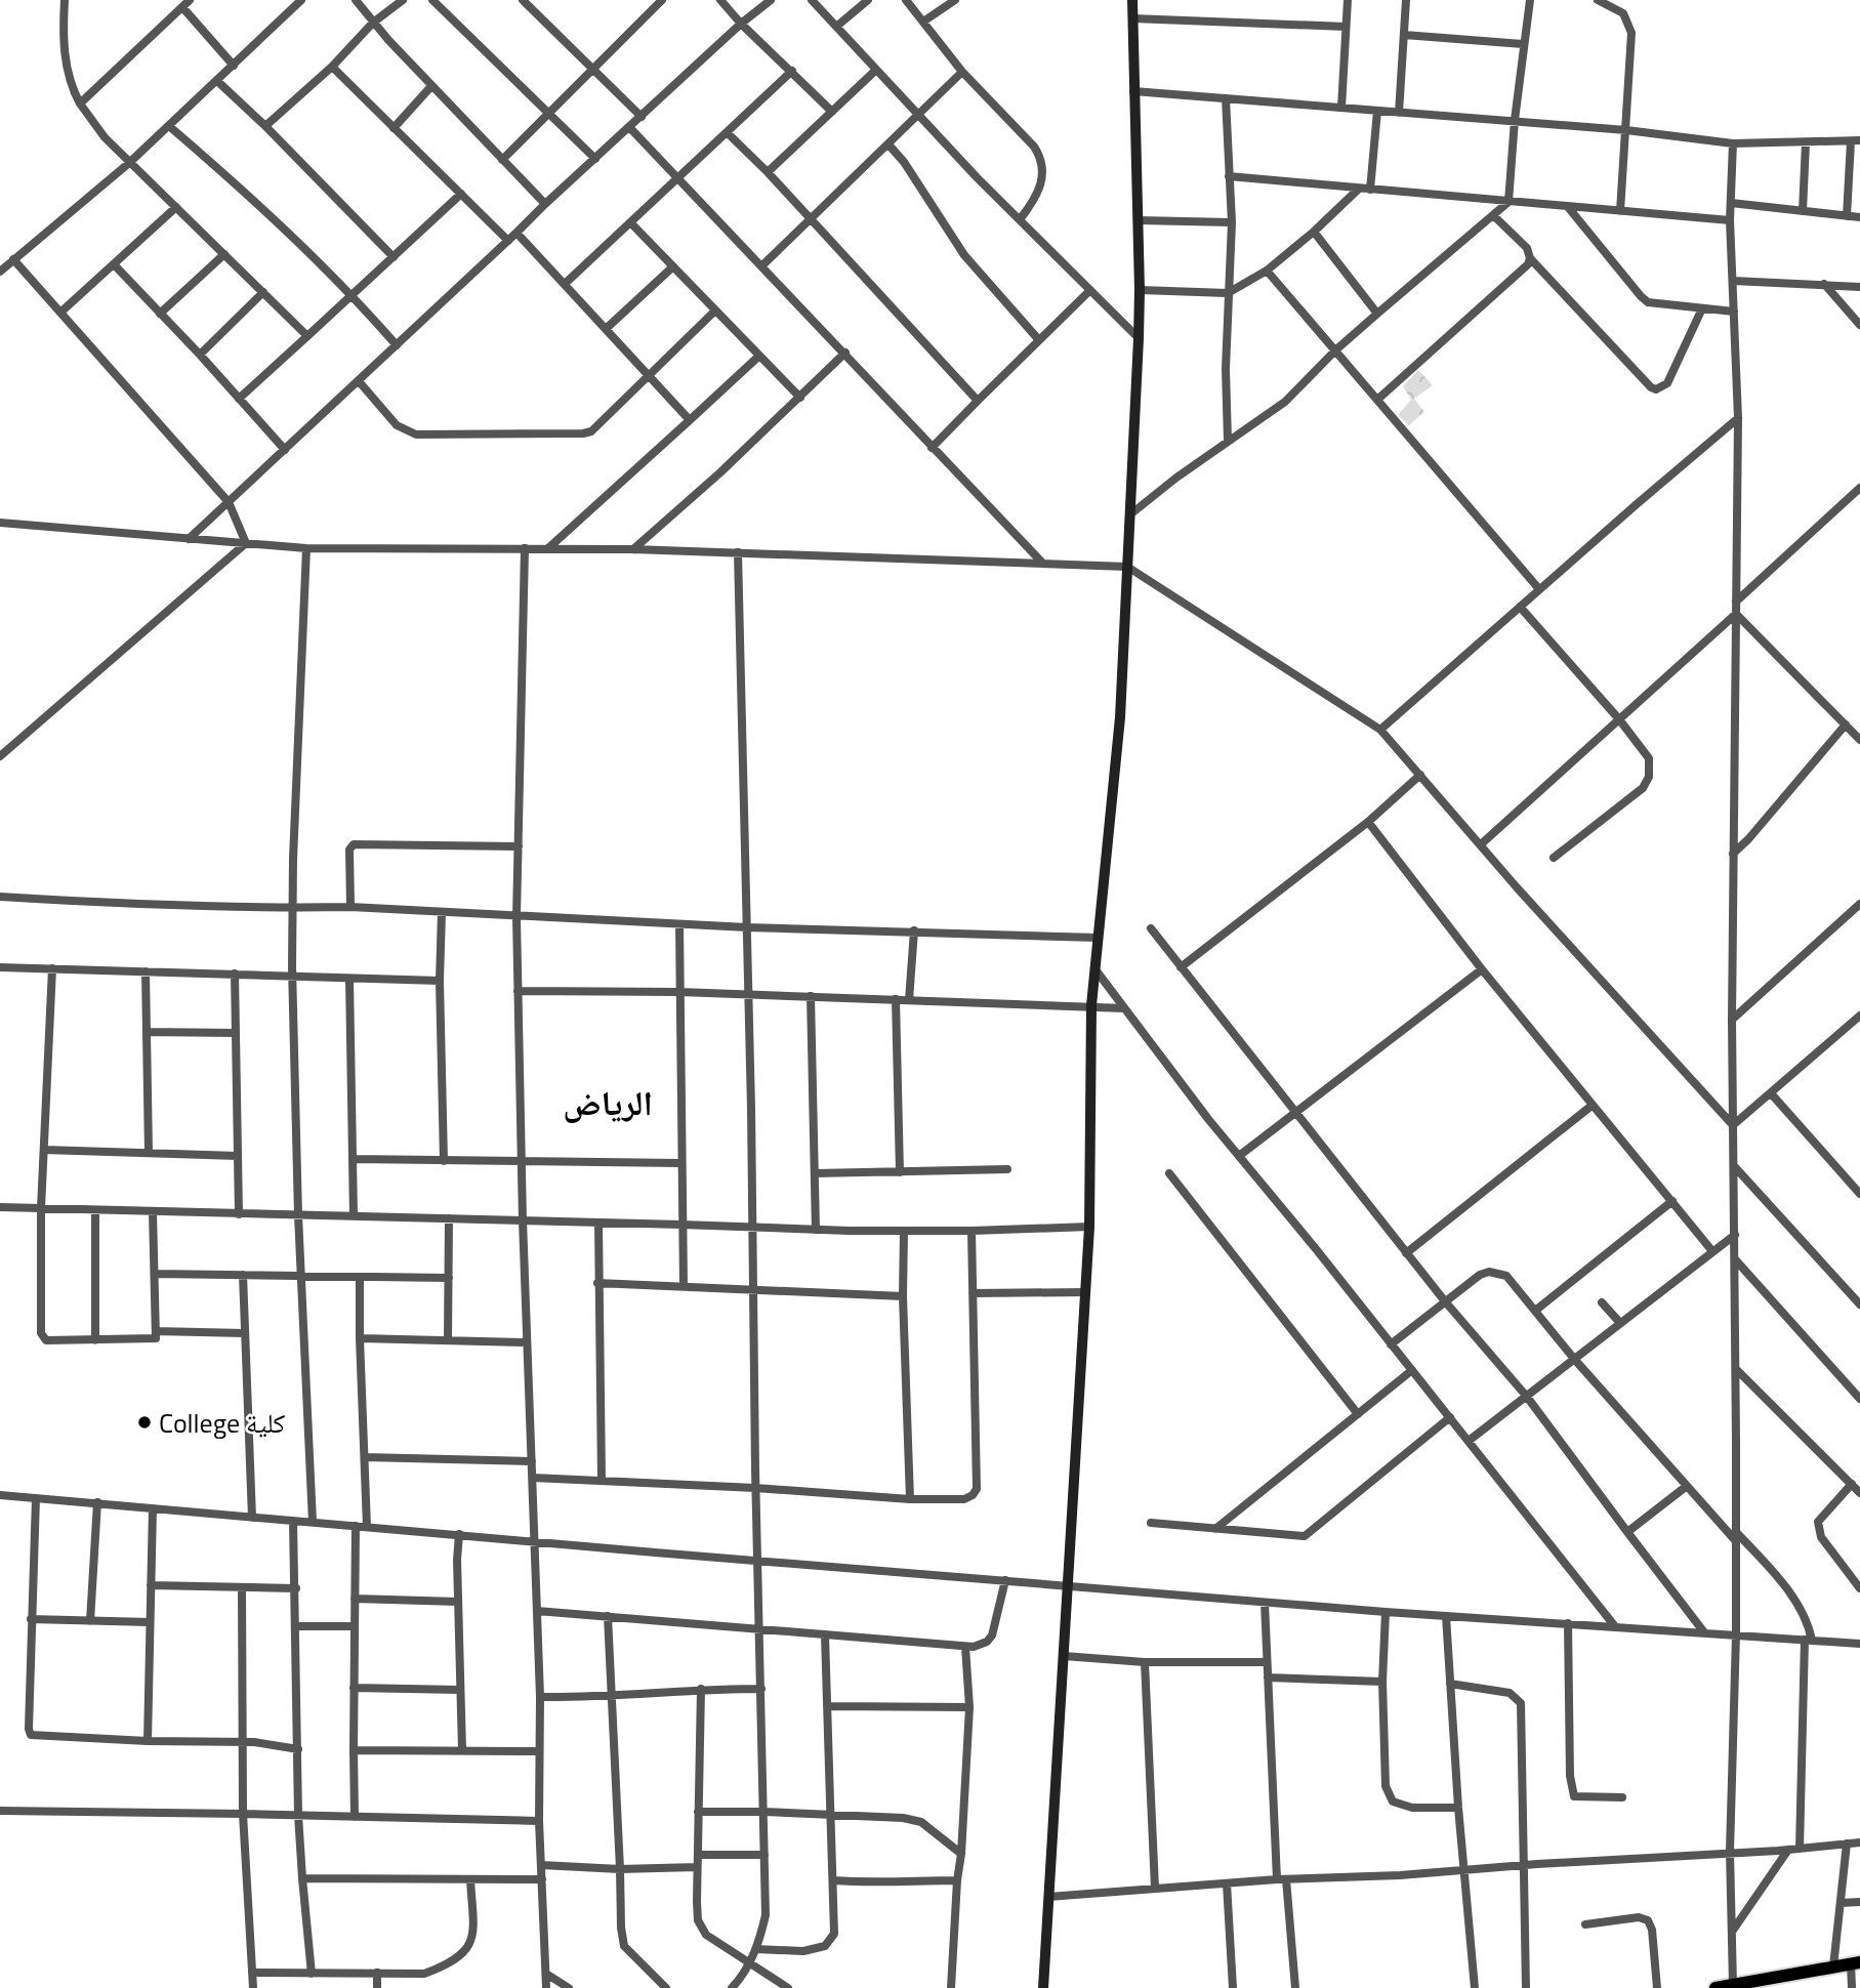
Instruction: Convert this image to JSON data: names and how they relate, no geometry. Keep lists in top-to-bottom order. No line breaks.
{"districts":["الرياض"],"places":["College كلية"]}
